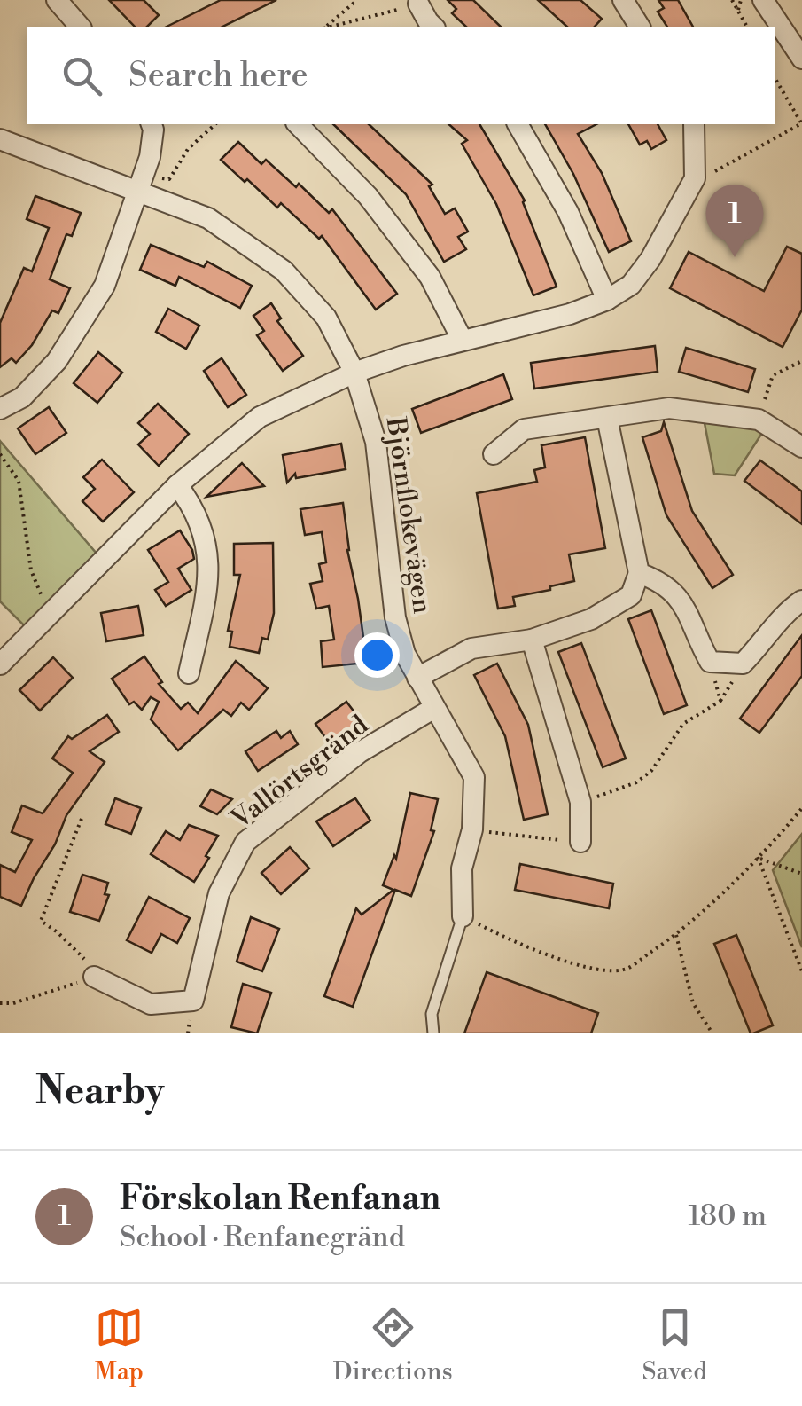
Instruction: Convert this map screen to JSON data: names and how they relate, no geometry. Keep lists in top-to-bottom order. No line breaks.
{"streets":{"street":["Björnflokevägen","Vallörtsgränd"]},"crossings":[["Björnflokevägen","Vallörtsgränd"]],"page":{"search":"Search here","pins":"1","heading":"Nearby","list":[{"mark":"1","name":"Förskolan Renfanan","note":"School · Renfanegränd","value":"180 m"}],"nav":["Map","Directions","Saved"]}}
